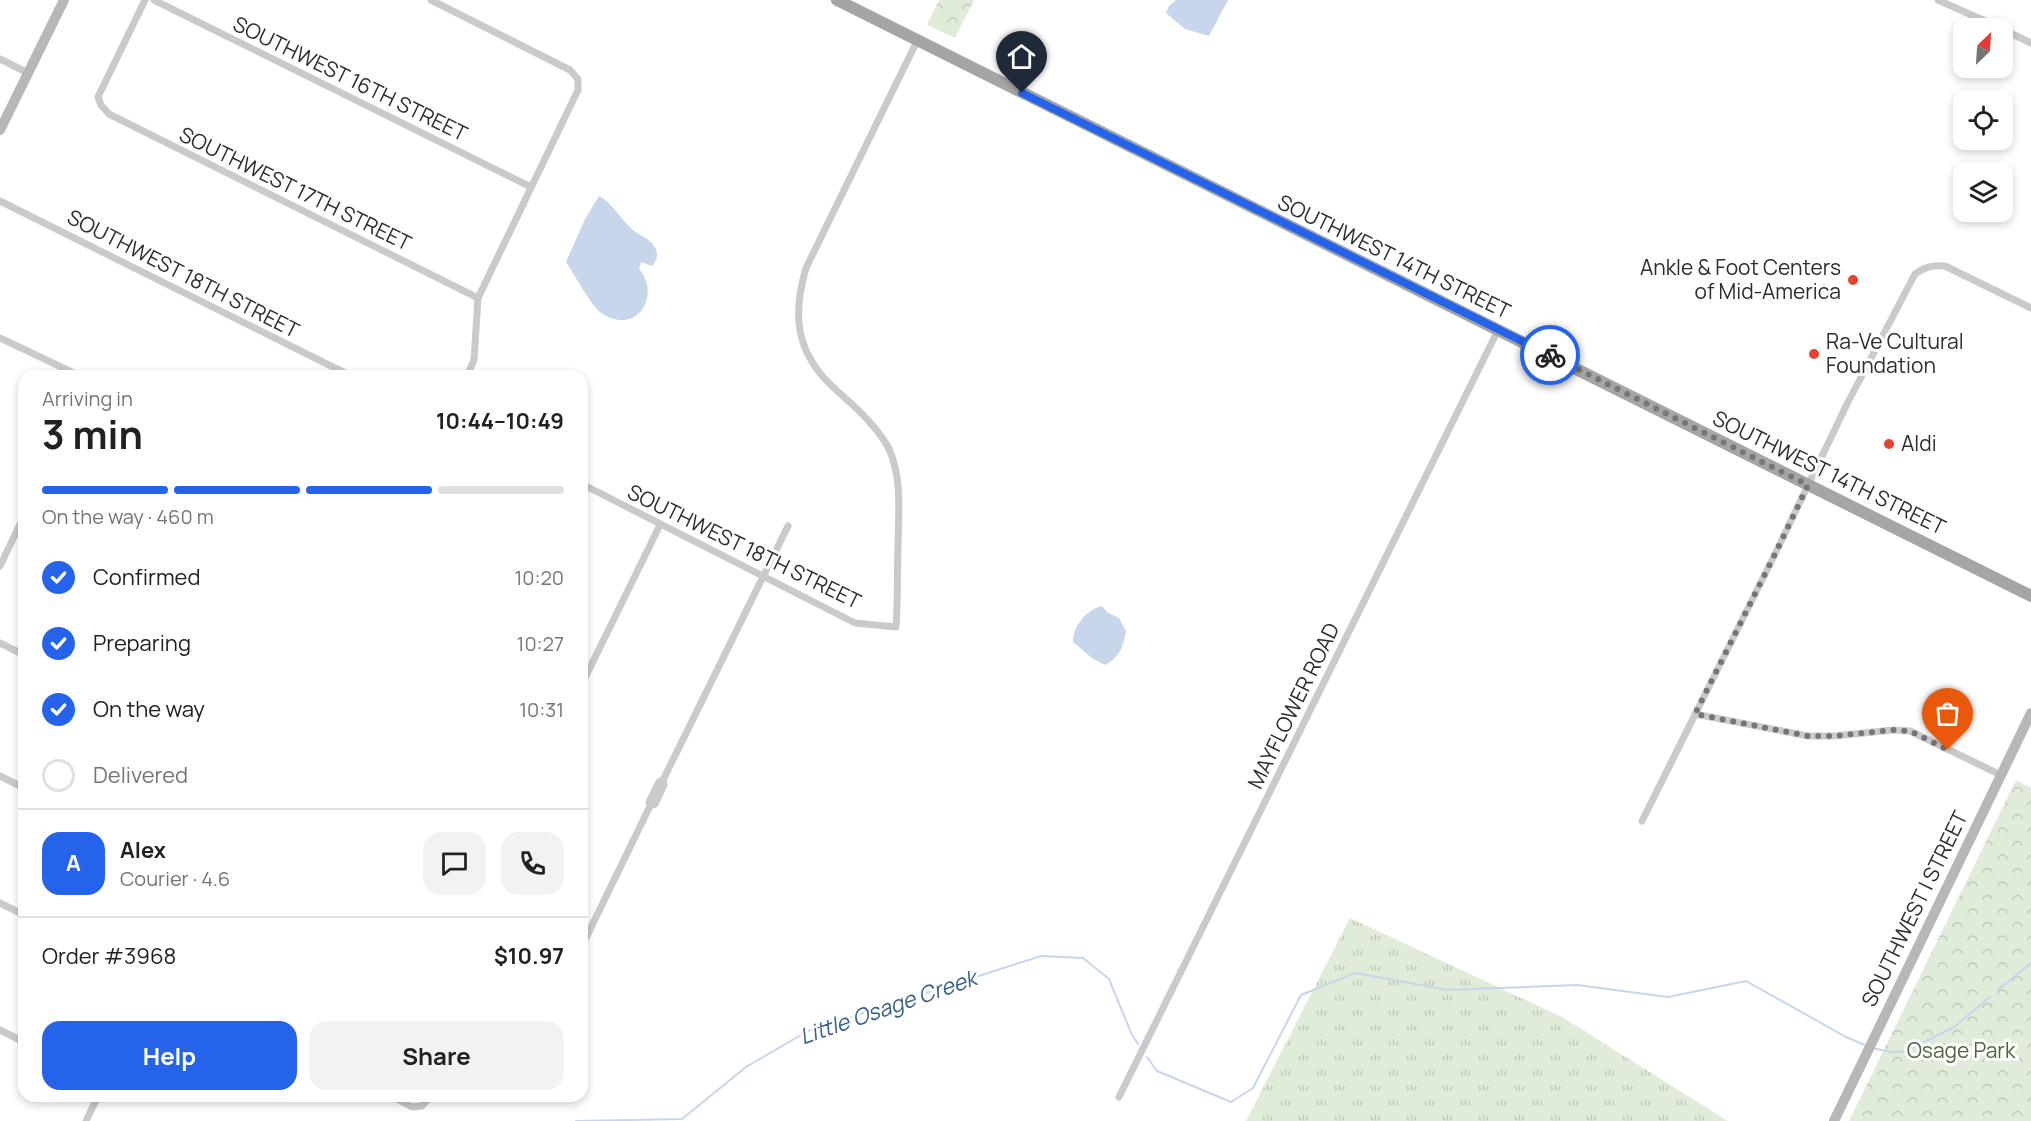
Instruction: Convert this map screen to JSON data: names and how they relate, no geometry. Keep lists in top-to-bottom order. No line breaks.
{"streets":{"main road":["SOUTHWEST 14TH STREET","SOUTHWEST I STREET"],"street":["SOUTHWEST 16TH STREET","SOUTHWEST 17TH STREET","SOUTHWEST 18TH STREET","MAYFLOWER ROAD"]},"crossings":[["SOUTHWEST 14TH STREET","SOUTHWEST 18TH STREET"],["SOUTHWEST 14TH STREET","MAYFLOWER ROAD"]],"water":["Little Osage Creek"],"parks":["Osage Park"],"places":["Ankle & Foot Centers of Mid-America","Ra-Ve Cultural Foundation","Aldi"],"north":"top right","page":{"heading":["3 min","Arriving in","10:44–10:49"],"panel":["Alex","Courier · 4.6","Order #3968","$10.97"],"bar":"On the way · 460 m","list":[["Confirmed","10:20"],["Preparing","10:27"],["On the way","10:31"],"Delivered"],"round":"A","buttons":["Help","Share"]}}
